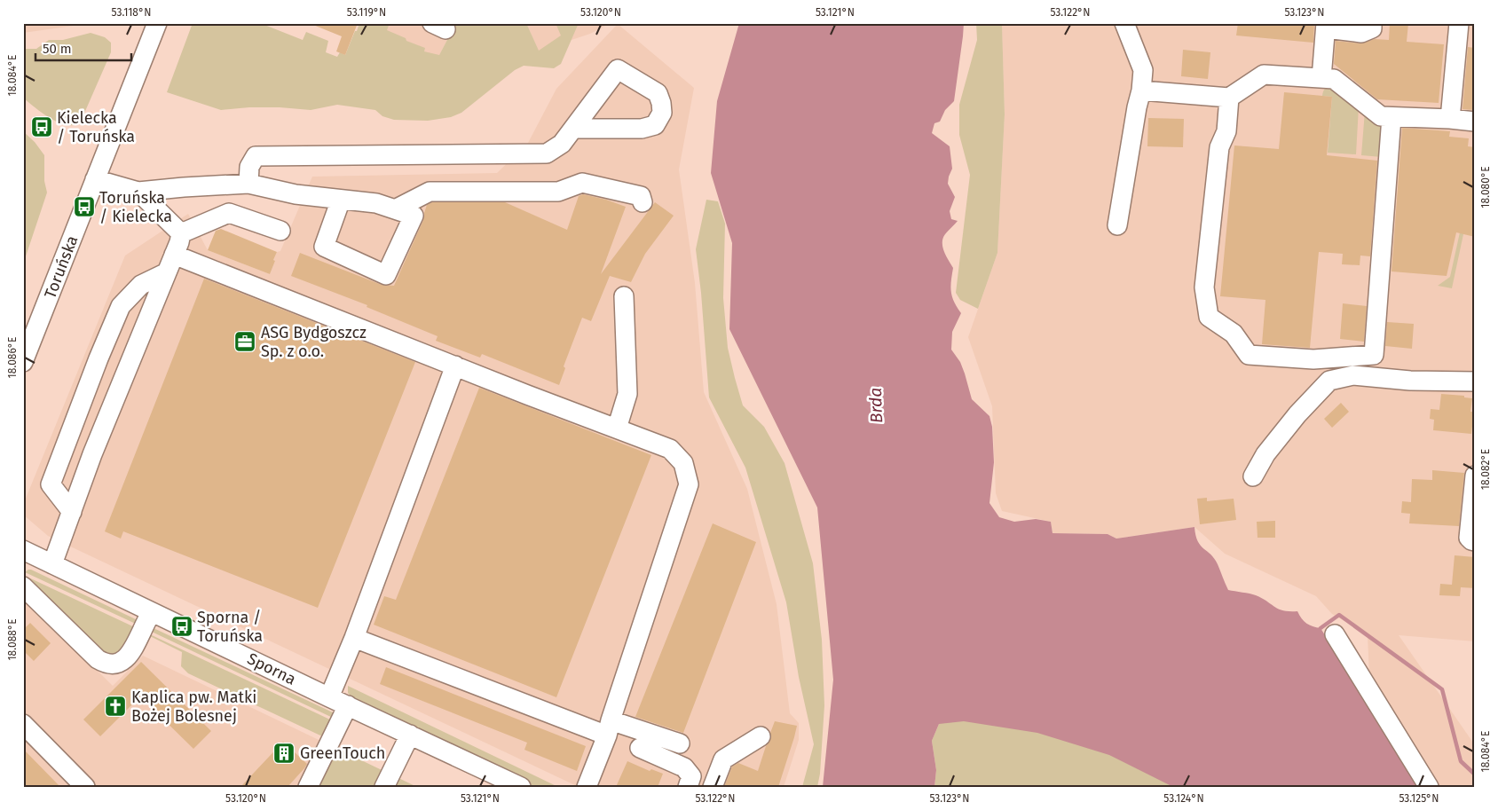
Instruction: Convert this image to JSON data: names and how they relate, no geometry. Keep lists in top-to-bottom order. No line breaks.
{"streets":{"street":["Toruńska","Sporna"]},"water":["Brda"],"places":{"bus stop":["Kielecka / Toruńska","Toruńska / Kielecka","Sporna / Toruńska"],"office":["ASG Bydgoszcz Sp. z o.o."],"church":["Kaplica pw. Matki Bożej Bolesnej"],"building":["GreenTouch"]},"scale_bar":"50 m","coordinates":["53.118°N","53.119°N","53.120°N","53.121°N","53.122°N","53.123°N","18.084°E","18.080°E","18.086°E","18.082°E","18.088°E","53.124°N","53.125°N"]}
